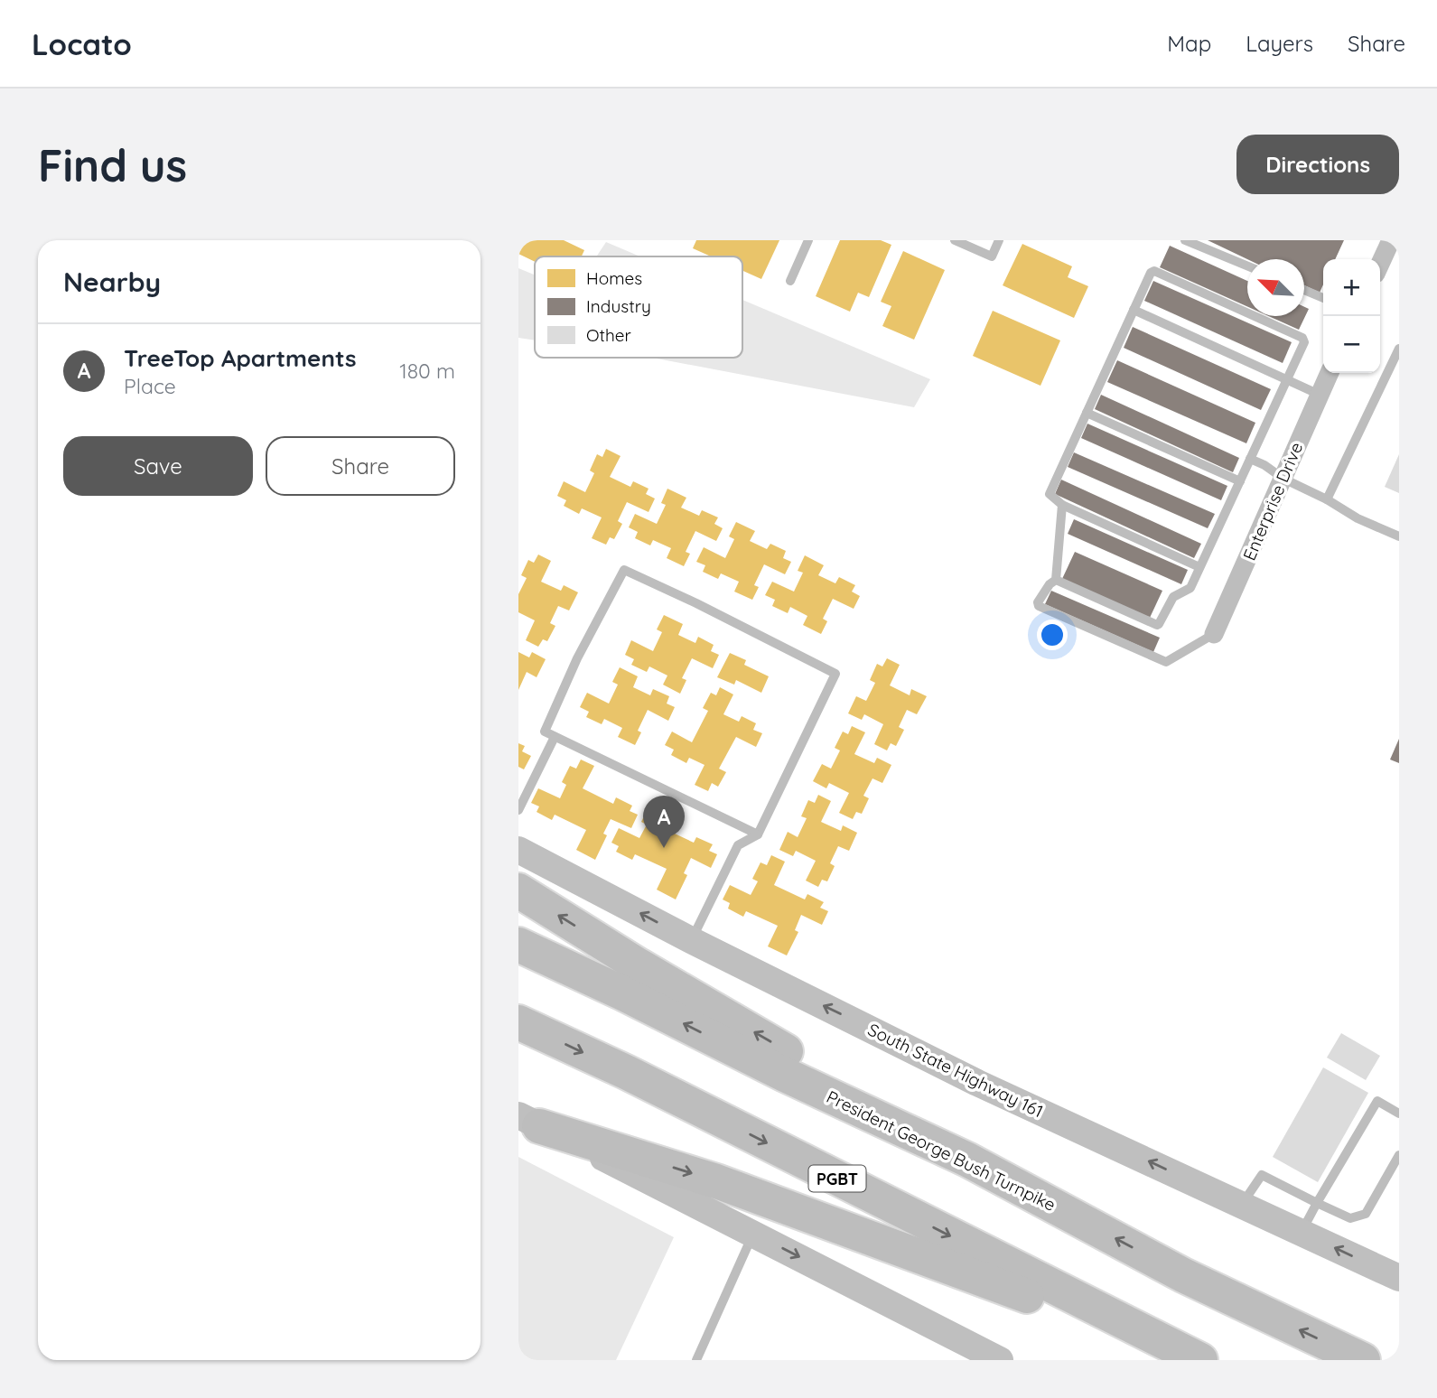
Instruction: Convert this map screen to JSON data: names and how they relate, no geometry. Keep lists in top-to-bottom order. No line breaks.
{"streets":{"highway":["President George Bush Turnpike","PGBT"],"main road":["South State Highway 161"],"street":["Enterprise Drive"]},"legend":["Homes","Industry","Other"],"north":"top left","page":{"header":"Locato","nav":["Map","Layers","Share"],"buttons":["Directions",["Save","Share"]],"title":"Find us","heading":"Nearby","map_buttons":["+","−"],"list":[{"mark":"A","name":"TreeTop Apartments","note":"Place","value":"180 m"}],"pins":"A"}}
